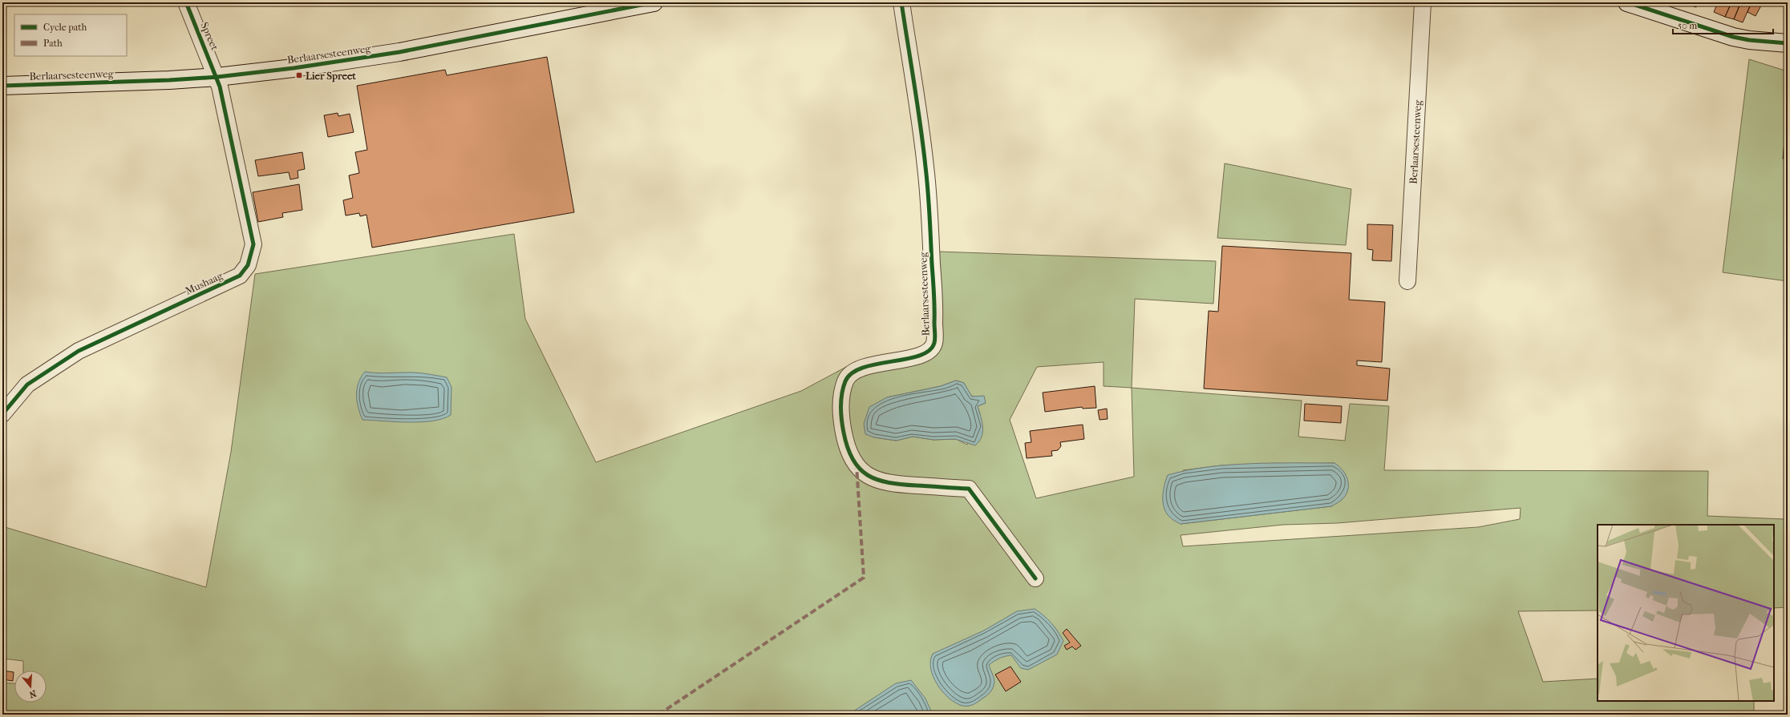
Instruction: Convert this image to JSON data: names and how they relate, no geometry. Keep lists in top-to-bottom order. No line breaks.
{"streets":{"street":["Spreet","Berlaarsesteenweg","Mushaag"]},"crossings":[["Spreet","Berlaarsesteenweg"],["Spreet","Mushaag"],["Berlaarsesteenweg","Mushaag"]],"places":{"transit":["Lier Spreet"]},"legend":["Cycle path","Path"],"scale_bar":"50 m","north":"bottom"}
